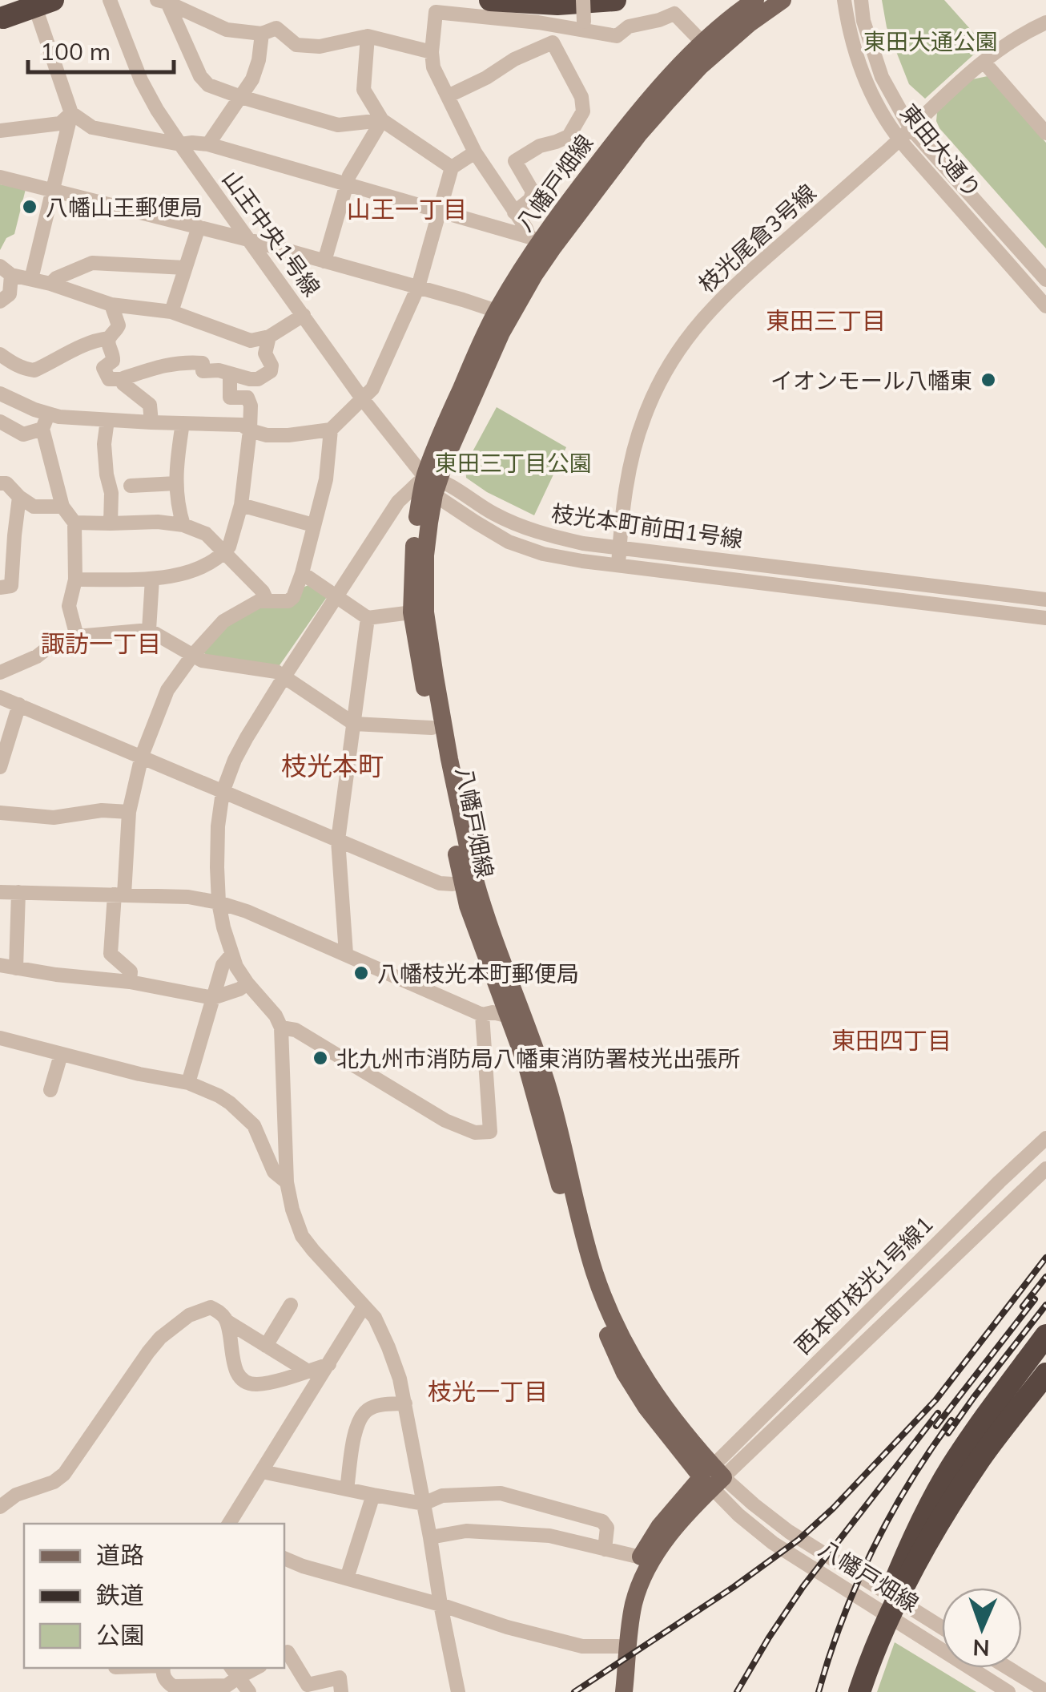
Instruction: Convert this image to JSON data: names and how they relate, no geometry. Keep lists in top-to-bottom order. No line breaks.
{"streets":{"main road":["八幡戸畑線"],"street":["東田大通り","山王中央1号線","枝光尾倉3号線","枝光本町前田1号線","西本町枝光1号線1"]},"crossings":[["東田大通り","枝光尾倉3号線"],["八幡戸畑線","山王中央1号線"],["八幡戸畑線","枝光本町前田1号線"],["八幡戸畑線","西本町枝光1号線1"],["山王中央1号線","枝光本町前田1号線"],["枝光尾倉3号線","枝光本町前田1号線"]],"districts":["山王一丁目","東田三丁目","諏訪一丁目","枝光本町","東田四丁目","枝光一丁目"],"parks":["東田大通公園","東田三丁目公園"],"places":["八幡山王郵便局","イオンモール八幡東","八幡枝光本町郵便局","北九州市消防局八幡東消防署枝光出張所"],"legend":["道路","鉄道","公園"],"scale_bar":"100 m","north":"bottom"}
